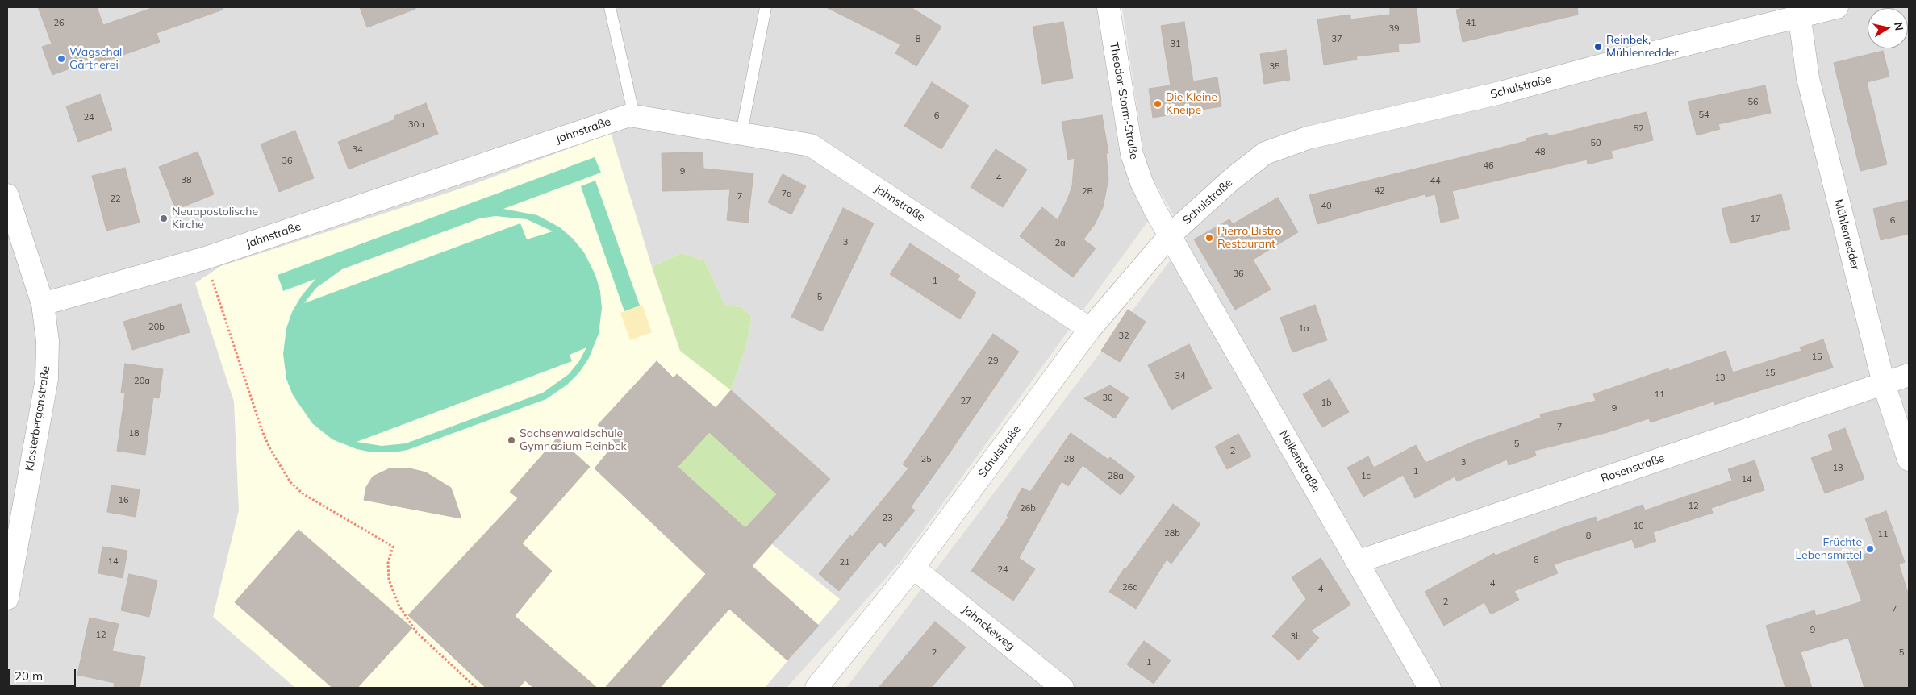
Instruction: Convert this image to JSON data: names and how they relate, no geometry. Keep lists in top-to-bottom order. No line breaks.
{"streets":{"street":["Schulstraße","Theodor-Storm-Straße","Jahnstraße","Mühlenredder","Klosterbergenstraße","Nelkenstraße","Rosenstraße","Jahnckeweg"]},"crossings":[["Schulstraße","Theodor-Storm-Straße"],["Schulstraße","Jahnstraße"],["Schulstraße","Mühlenredder"],["Schulstraße","Nelkenstraße"],["Schulstraße","Jahnckeweg"],["Theodor-Storm-Straße","Nelkenstraße"],["Jahnstraße","Klosterbergenstraße"],["Mühlenredder","Rosenstraße"],["Nelkenstraße","Rosenstraße"]],"places":["Reinbek, Mühlenredder","Wagschal Gärtnerei","Die Kleine Kneipe","Neuapostolische Kirche","Pierro Bistro Restaurant","Sachsenwaldschule Gymnasium Reinbek","Früchte Lebensmittel"],"house_numbers":["26","41","39","8","37","31","35","56","54","6","24","30a","52","50","34","48","36","46","9","4","38","44","42","2B","7a","7","22","40","17","6","3","2a","36","1","5","20b","1a","32","15","29","15","34","13","20a","11","30","27","1b","9","7","18","5","2","25","28","3","13","1","28a","1c","14","16","12","26b","23","10","28b","11","8","6","14","21","24","4","26a","4","2","7","9","12","3b","2","5","1"],"scale_bar":"20 m","north":"right"}
